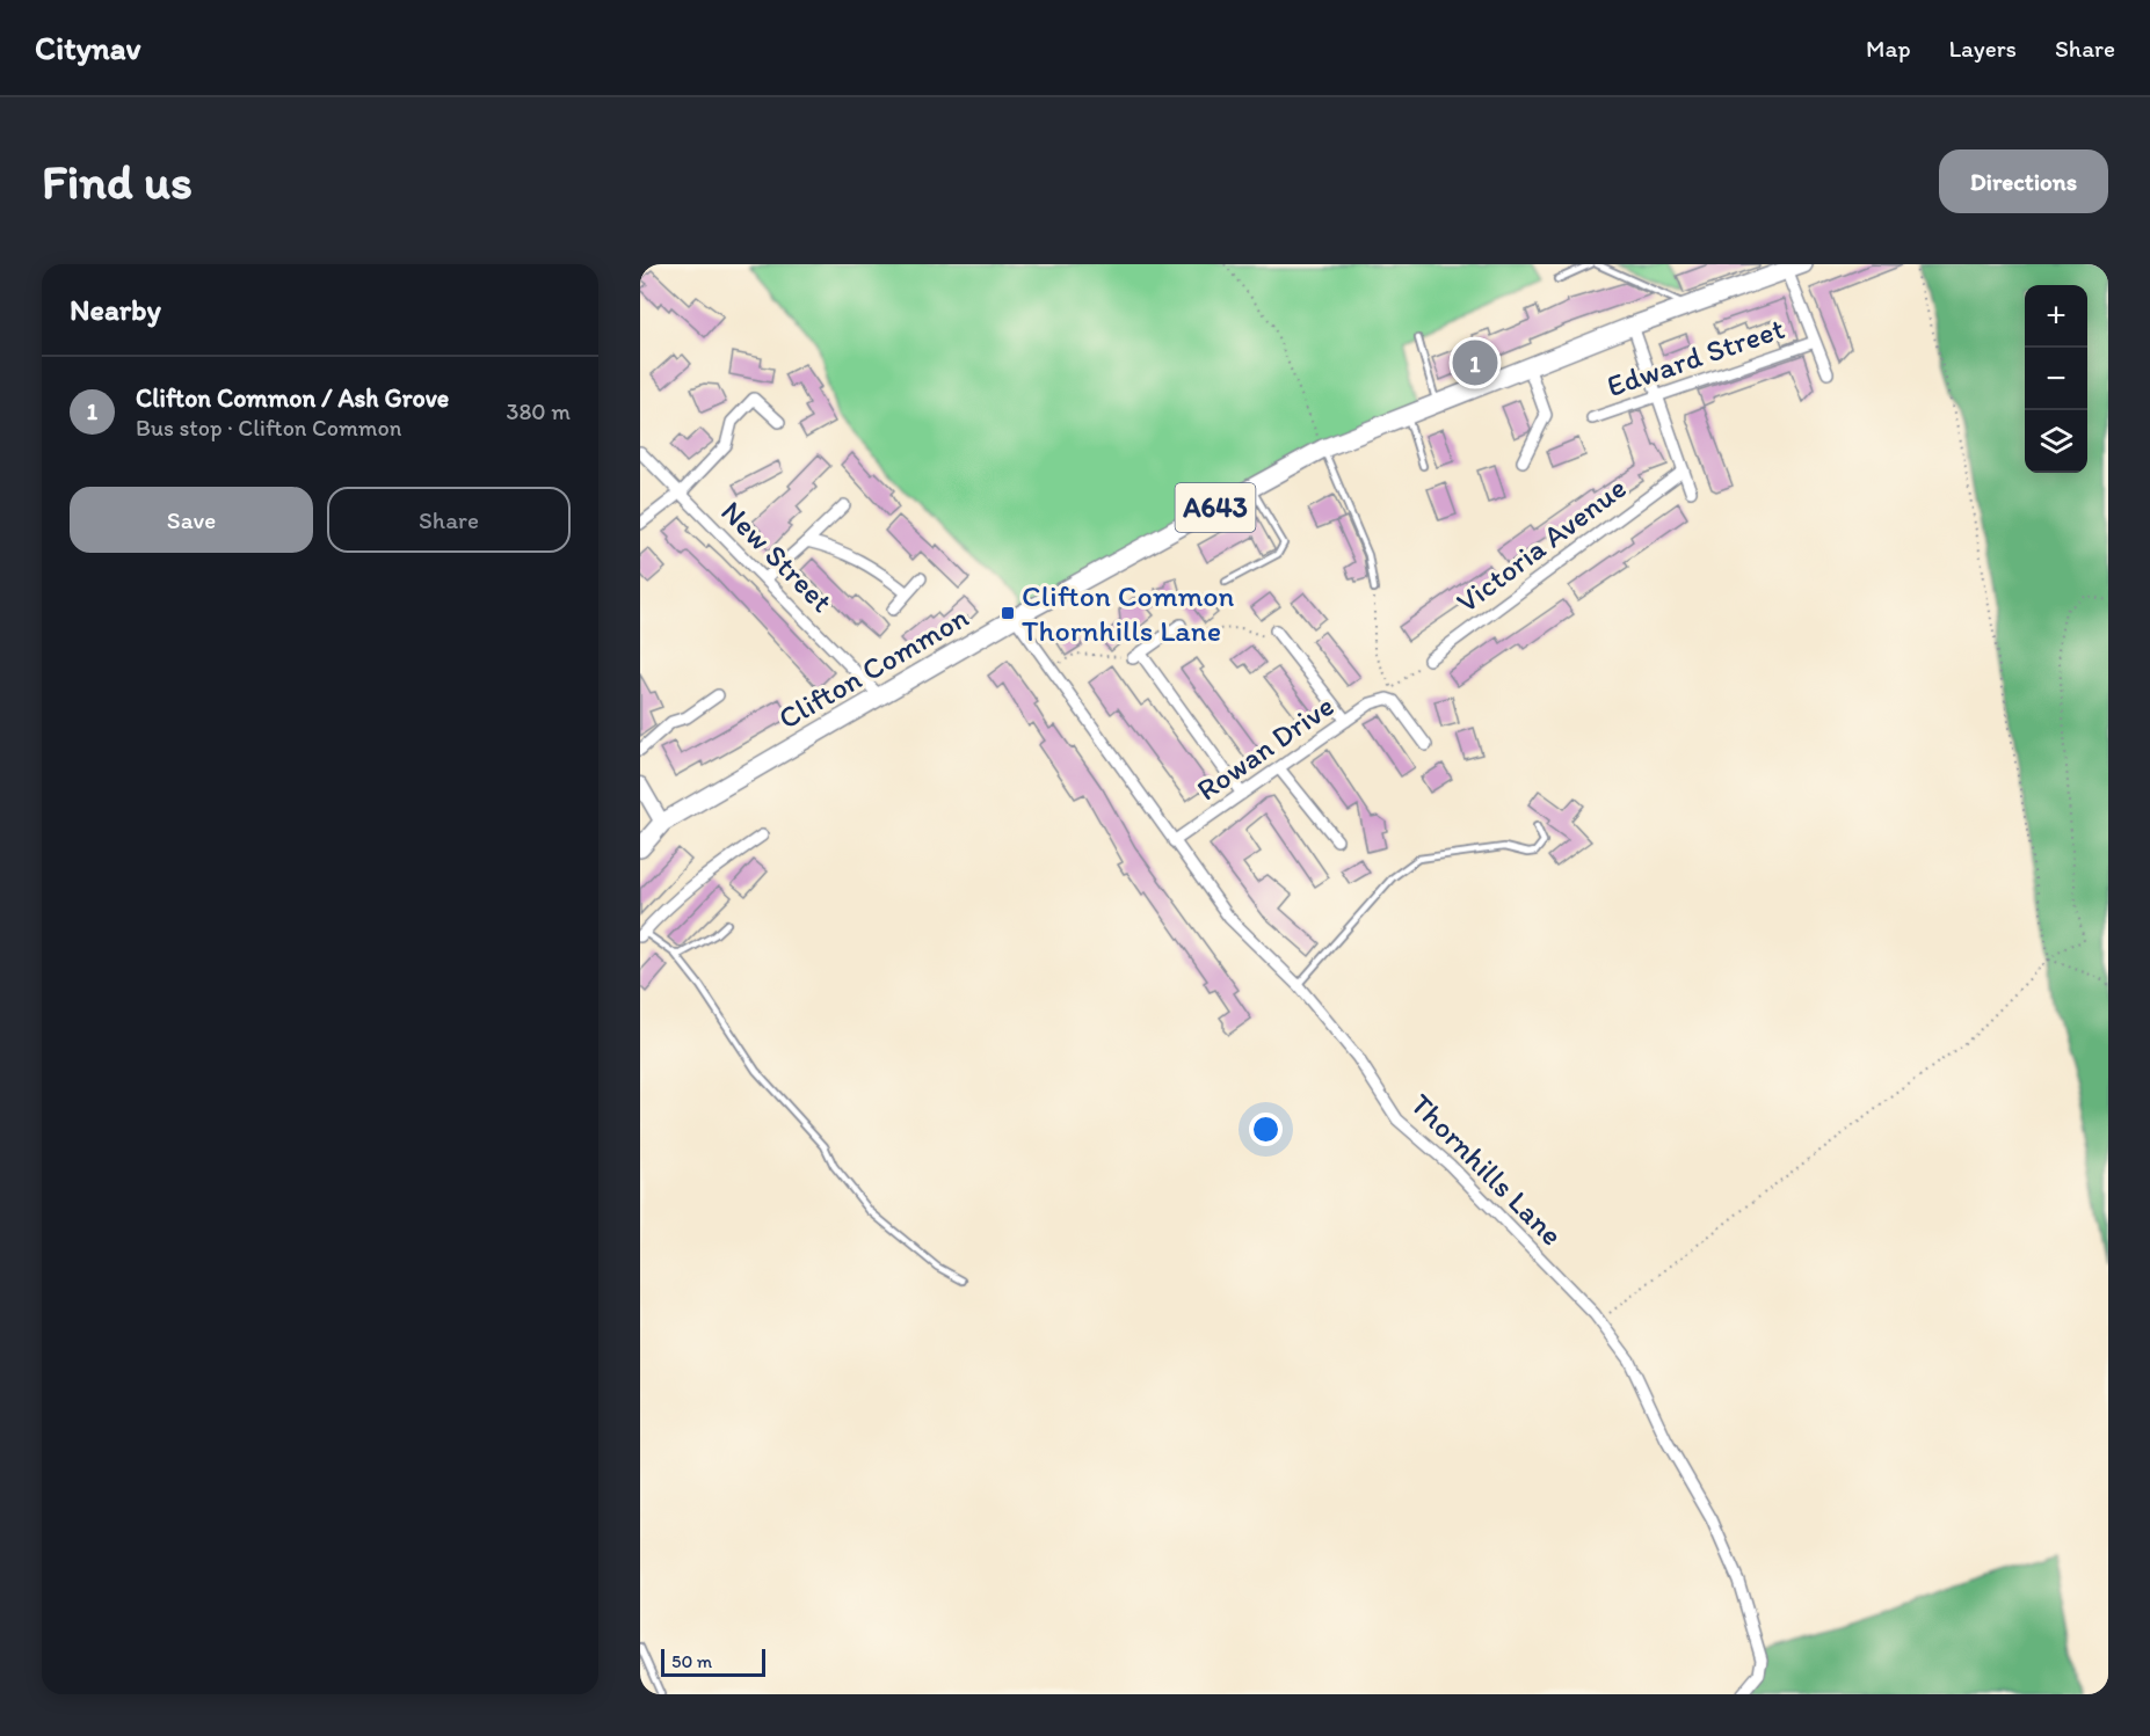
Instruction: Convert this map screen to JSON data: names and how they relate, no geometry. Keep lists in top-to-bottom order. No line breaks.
{"streets":{"main road":["A643","Clifton Common"],"street":["Edward Street","Victoria Avenue","New Street","Rowan Drive","Thornhills Lane"]},"crossings":[["A643","Clifton Common"],["New Street","Clifton Common"],["Clifton Common","Thornhills Lane"],["Rowan Drive","Thornhills Lane"]],"places":{"transit":["Clifton Common Thornhills Lane"]},"scale_bar":"50 m","page":{"header":"Citynav","nav":["Map","Layers","Share"],"buttons":["Directions",["Save","Share"]],"title":"Find us","heading":"Nearby","map_buttons":["+","−"],"pins":"1","list":[{"mark":"1","name":"Clifton Common / Ash Grove","note":"Bus stop · Clifton Common","value":"380 m"}],"scale":"50 m"}}
